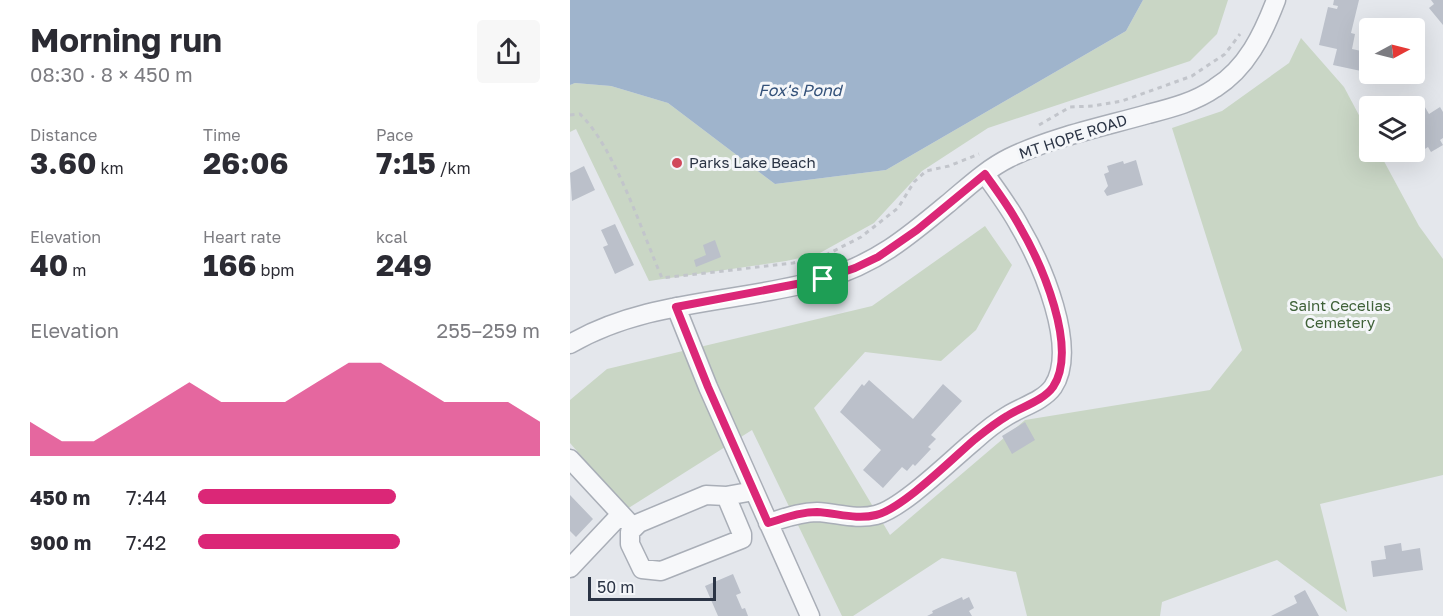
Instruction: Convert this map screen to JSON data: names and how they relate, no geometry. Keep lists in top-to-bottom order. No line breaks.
{"streets":{"street":["MT HOPE ROAD"]},"water":["Fox's Pond"],"parks":["Saint Cecelias Cemetery"],"places":["Parks Lake Beach"],"scale_bar":"50 m","north":"right","page":{"heading":["Morning run","08:30 · 8 × 450 m"],"stats":[["Distance","3.60 km"],["Time","26:06"],["Pace","7:15 /km"],["Elevation","40 m"],["Heart rate","166 bpm"],["kcal","249"]],"chart":["Elevation","255–259 m"],"list":[{"name":"450 m","note":"7:44"},{"name":"900 m","note":"7:42"}],"scale":"50 m"}}
